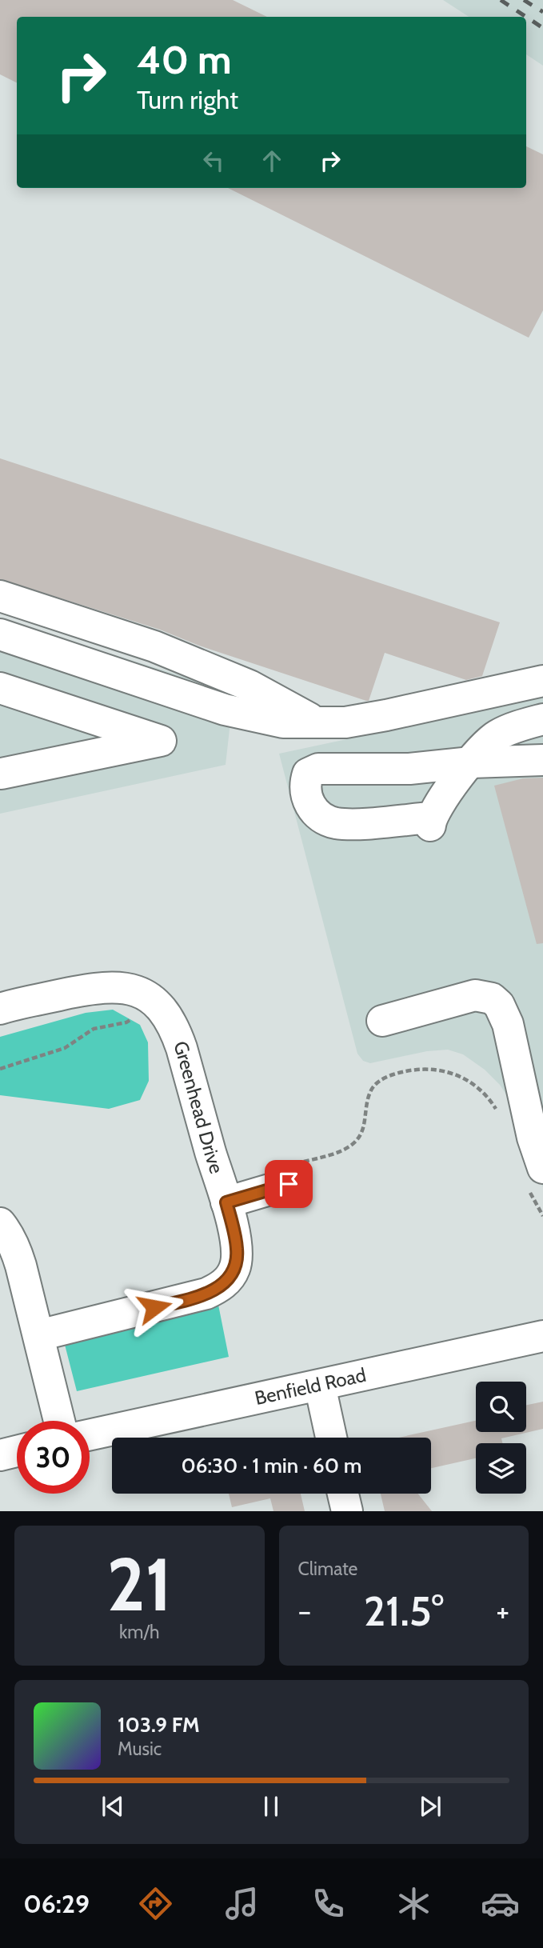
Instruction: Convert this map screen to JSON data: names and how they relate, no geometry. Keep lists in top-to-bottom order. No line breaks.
{"streets":{"street":["Greenhead Drive","Benfield Road"]},"page":{"turn":["40 m","Turn right"],"limit":"30","trip":"06:30 · 1 min · 60 m","tile":[["21","km/h"],"Climate"],"heat":["−","21.5°","+"],"song":["103.9 FM","Music"],"tabs":"06:29"}}
